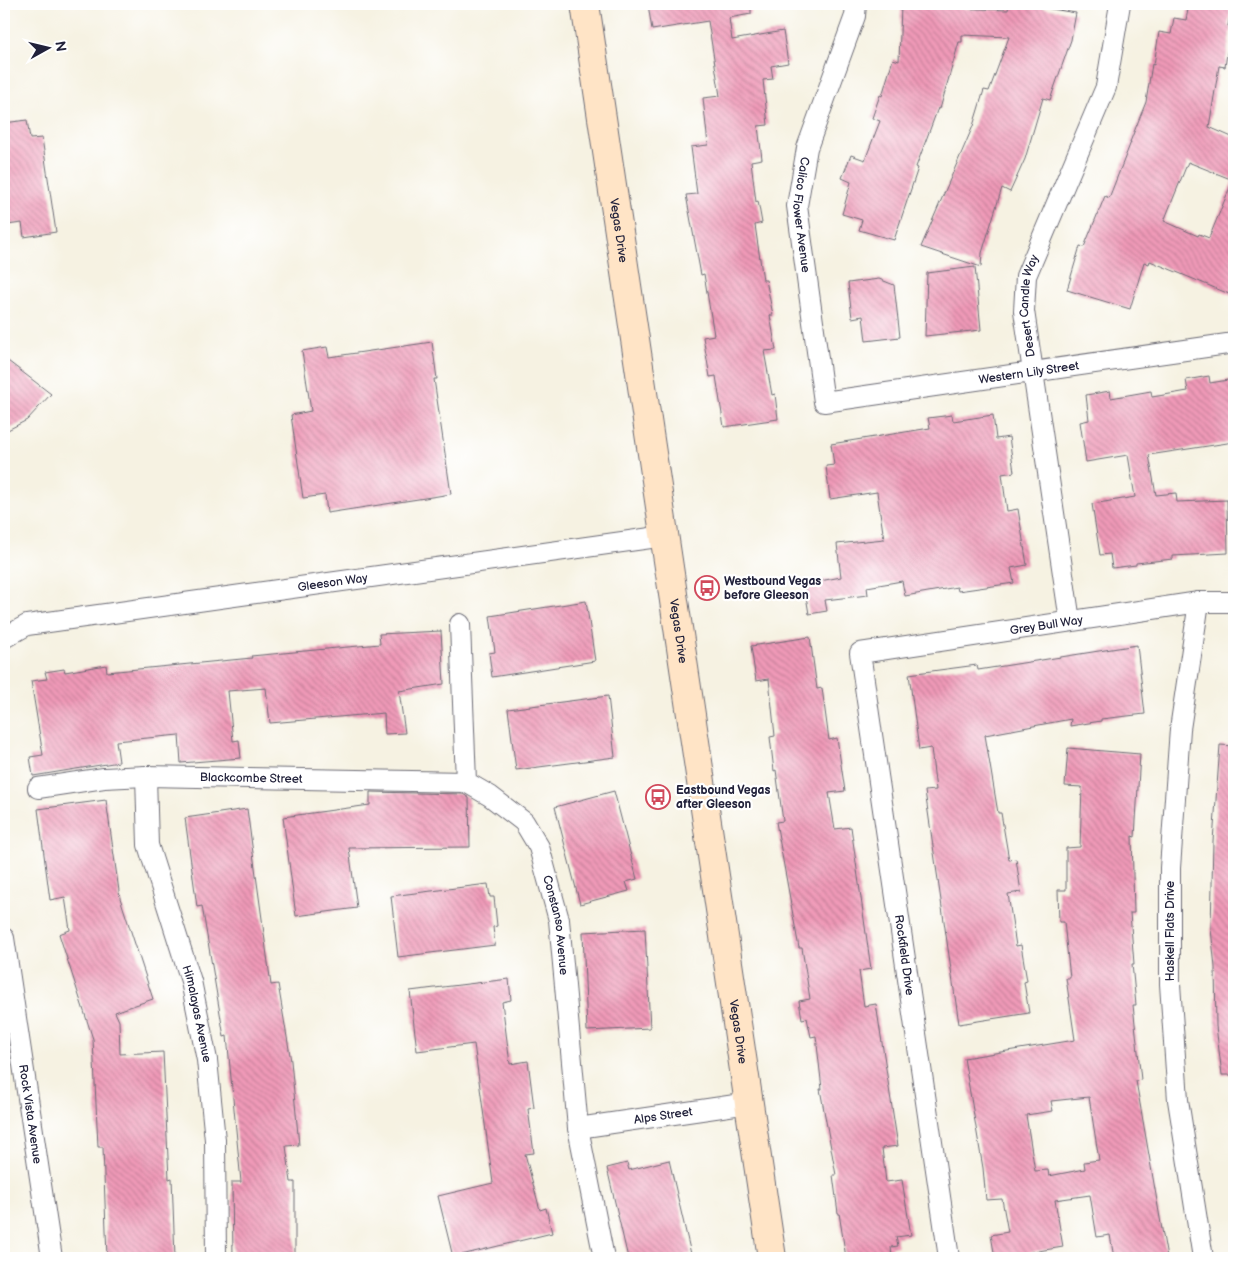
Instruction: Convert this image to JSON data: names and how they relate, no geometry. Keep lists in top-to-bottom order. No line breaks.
{"streets":{"main road":["Vegas Drive"],"street":["Calico Flower Avenue","Desert Candle Way","Western Lily Street","Gleeson Way","Grey Bull Way","Blackcombe Street","Constanso Avenue","Haskell Flats Drive","Rockfield Drive","Himalayas Avenue","Rock Vista Avenue","Alps Street"]},"crossings":[["Calico Flower Avenue","Western Lily Street"],["Vegas Drive","Gleeson Way"],["Vegas Drive","Alps Street"],["Desert Candle Way","Western Lily Street"],["Desert Candle Way","Grey Bull Way"],["Grey Bull Way","Haskell Flats Drive"],["Grey Bull Way","Rockfield Drive"],["Blackcombe Street","Constanso Avenue"],["Blackcombe Street","Himalayas Avenue"],["Constanso Avenue","Alps Street"]],"places":{"bus stop":["Westbound Vegas before Gleeson","Eastbound Vegas after Gleeson"]},"north":"right"}
